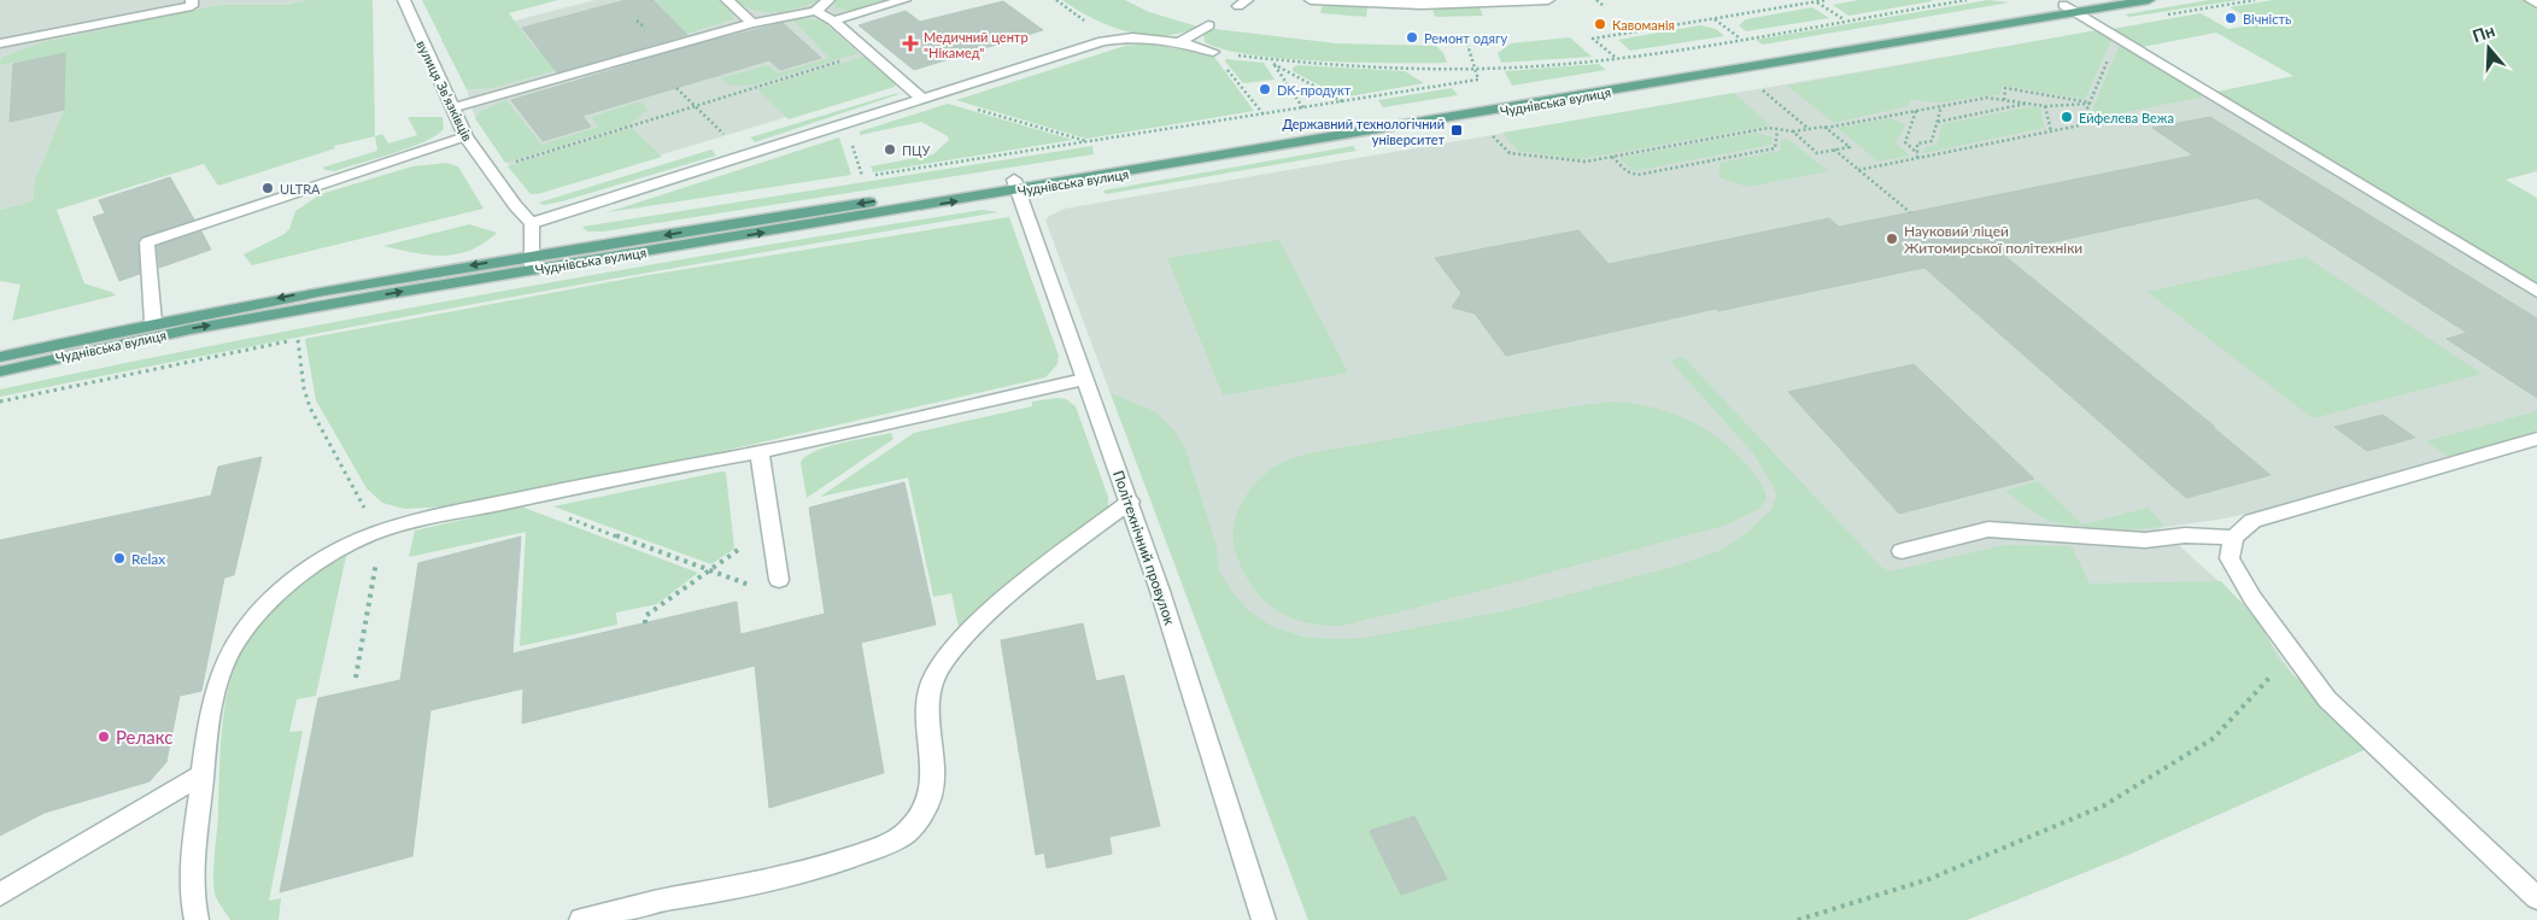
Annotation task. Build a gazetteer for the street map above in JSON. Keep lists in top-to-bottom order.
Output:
{
  "streets": {
    "main road": ["Чуднівська вулиця"],
    "street": ["вулиця Звʼязківців", "Політехнічний провулок"]
  },
  "crossings": [
    ["Чуднівська вулиця", "Політехнічний провулок"]
  ],
  "places": {
    "other": [
      "Вічність",
      "Кавоманія",
      "Ремонт одягу",
      "DK-продукт",
      "Ейфелева Вежа",
      "ПЦУ",
      "ULTRA",
      "Науковий ліцей Житомирської політехніки",
      "Relax",
      "Релакс"
    ],
    "health": ["Медичний центр \"Нікамед\""],
    "transit": ["Державний технологiчний університет"]
  },
  "north": "top"
}
